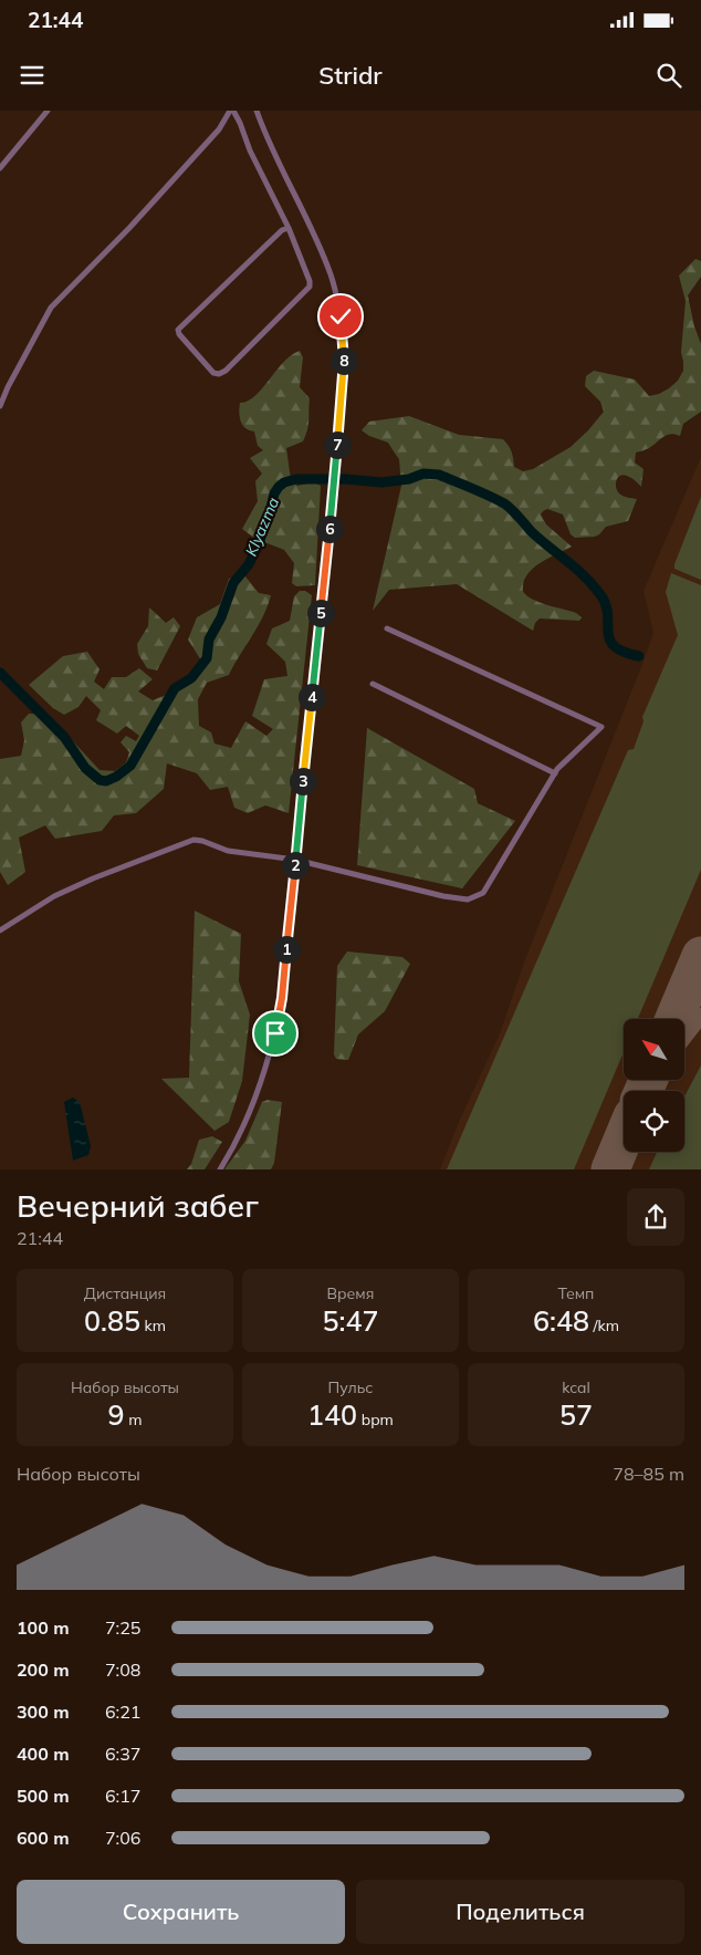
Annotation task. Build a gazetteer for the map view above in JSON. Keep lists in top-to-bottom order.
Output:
{
  "water": ["Klyazma"],
  "north": "top left",
  "page": {
    "status": "21:44",
    "header": "Stridr",
    "pins": [
      "8",
      "7",
      "6",
      "5",
      "4",
      "3",
      "2",
      "1"
    ],
    "heading": ["Вечерний забег", "21:44"],
    "stats": [
      ["Дистанция", "0.85 km"],
      ["Время", "5:47"],
      ["Темп", "6:48 /km"],
      ["Набор высоты", "9 m"],
      ["Пульс", "140 bpm"],
      ["kcal", "57"]
    ],
    "chart": ["Набор высоты", "78–85 m"],
    "list": [
      {
        "name": "100 m",
        "note": "7:25"
      },
      {
        "name": "200 m",
        "note": "7:08"
      },
      {
        "name": "300 m",
        "note": "6:21"
      },
      {
        "name": "400 m",
        "note": "6:37"
      },
      {
        "name": "500 m",
        "note": "6:17"
      },
      {
        "name": "600 m",
        "note": "7:06"
      }
    ],
    "buttons": ["Сохранить", "Поделиться"]
  }
}
